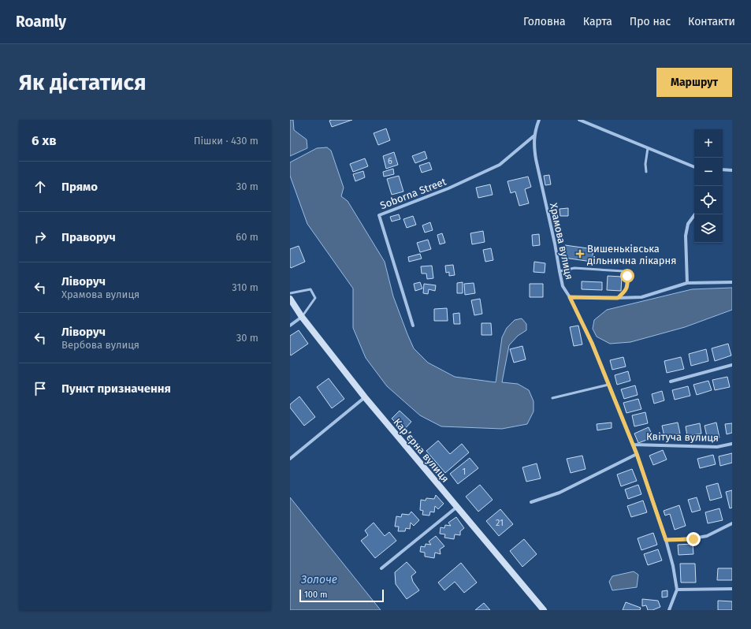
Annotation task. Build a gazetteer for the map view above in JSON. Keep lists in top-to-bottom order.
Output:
{
  "streets": {
    "street": [
      "Soborna Street",
      "Храмова вулиця",
      "Квітуча вулиця",
      "Карʼєрна вулиця"
    ]
  },
  "crossings": [
    ["Soborna Street", "Храмова вулиця"],
    ["Храмова вулиця", "Квітуча вулиця"]
  ],
  "water": ["Золоче"],
  "places": {
    "health": ["Вишеньківська дільнична лікарня"]
  },
  "house_numbers": ["6", "1", "21"],
  "scale_bar": "100 m",
  "page": {
    "header": "Roamly",
    "nav": [
      "Головна",
      "Карта",
      "Про нас",
      "Контакти"
    ],
    "buttons": "Маршрут",
    "title": "Як дістатися",
    "heading": ["6 хв", "Пішки · 430 m"],
    "map_buttons": ["+", "−"],
    "list": [
      ["Прямо", "30 m"],
      ["Праворуч", "60 m"],
      ["Ліворуч", "Храмова вулиця", "310 m"],
      ["Ліворуч", "Вербова вулиця", "30 m"],
      "Пункт призначення"
    ],
    "scale": "100 m"
  }
}
